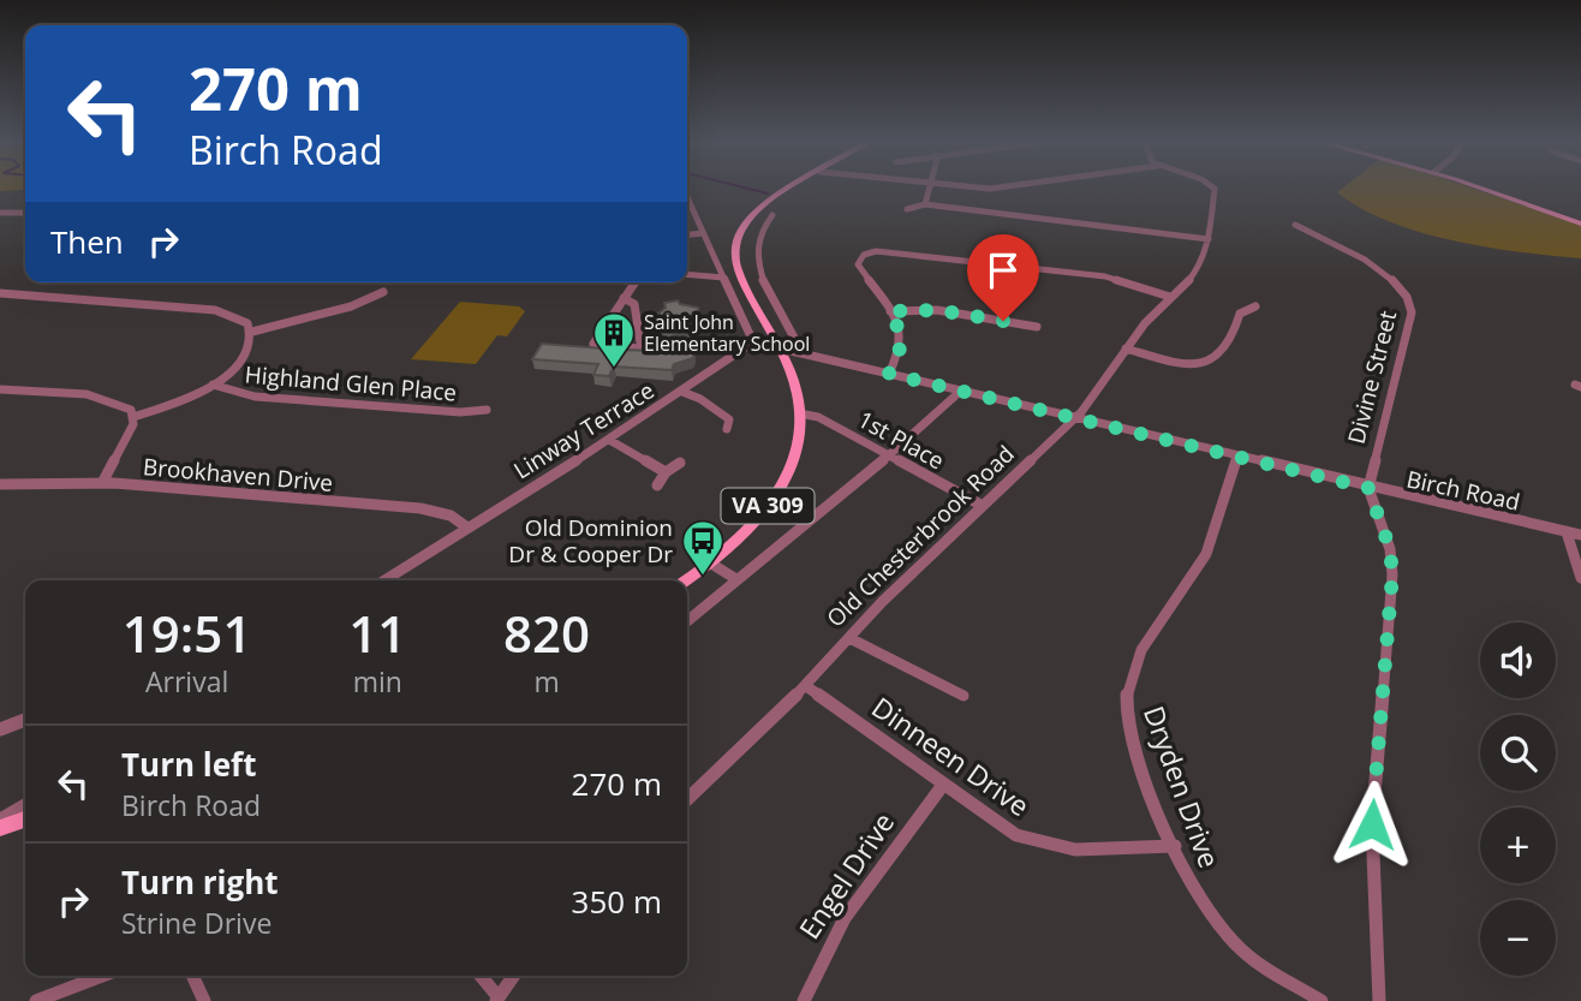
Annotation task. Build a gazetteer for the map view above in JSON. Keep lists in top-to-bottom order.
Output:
{
  "streets": {
    "main road": ["VA 309"],
    "street": [
      "Divine Street",
      "Highland Glen Place",
      "Linway Terrace",
      "1st Place",
      "Brookhaven Drive",
      "Birch Road",
      "Old Chesterbrook Road",
      "Dinneen Drive",
      "Dryden Drive",
      "Engel Drive"
    ]
  },
  "crossings": [
    ["Divine Street", "Birch Road"],
    ["Linway Terrace", "Brookhaven Drive"],
    ["Linway Terrace", "Birch Road"],
    ["1st Place", "VA 309"],
    ["1st Place", "Old Chesterbrook Road"],
    ["Birch Road", "VA 309"],
    ["Birch Road", "Old Chesterbrook Road"],
    ["Birch Road", "Dryden Drive"],
    ["Old Chesterbrook Road", "Dinneen Drive"],
    ["Dinneen Drive", "Dryden Drive"],
    ["Dinneen Drive", "Engel Drive"]
  ],
  "places": {
    "building": ["Saint John Elementary School"],
    "bus stop": ["Old Dominion Dr & Cooper Dr"]
  },
  "page": {
    "turn": ["270 m", "Birch Road"],
    "then": "Then",
    "eta": [
      "19:51",
      "Arrival",
      "11",
      "min",
      "820",
      "m"
    ],
    "map_buttons": ["+", "−"],
    "list": [
      {
        "name": "Turn left",
        "note": "Birch Road",
        "value": "270 m"
      },
      {
        "name": "Turn right",
        "note": "Strine Drive",
        "value": "350 m"
      }
    ]
  }
}
